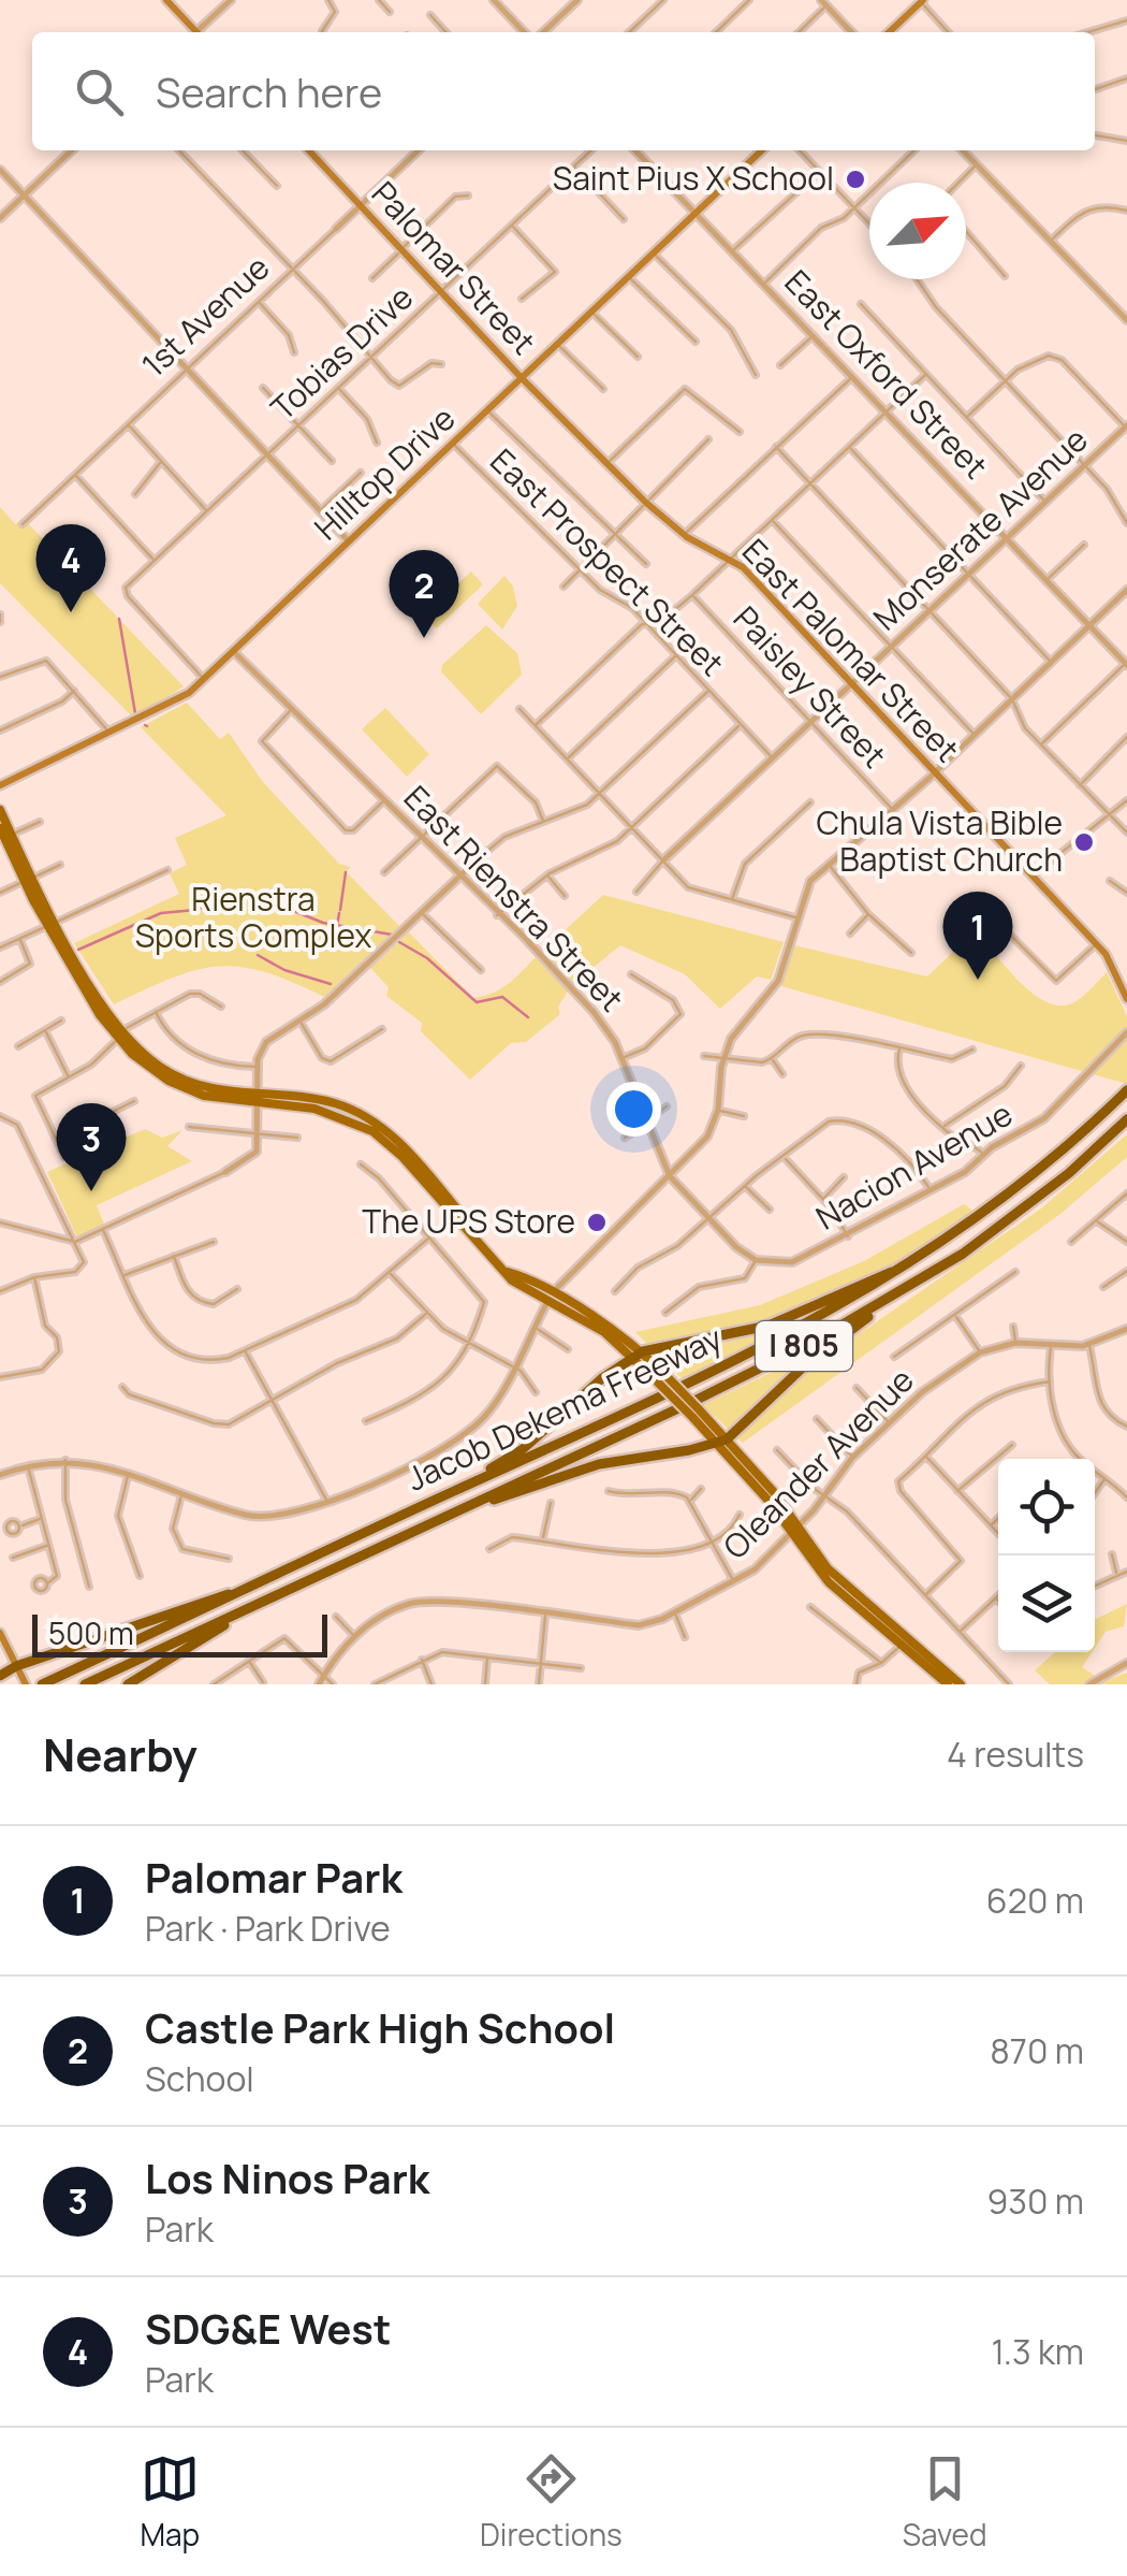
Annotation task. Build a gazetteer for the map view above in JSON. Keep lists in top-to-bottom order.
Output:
{
  "streets": {
    "highway": ["I 805", "Jacob Dekema Freeway"],
    "main road": ["Palomar Street", "Hilltop Drive", "East Palomar Street"],
    "street": [
      "1st Avenue",
      "Tobias Drive",
      "East Oxford Street",
      "Monserate Avenue",
      "East Prospect Street",
      "Paisley Street",
      "East Rienstra Street",
      "Nacion Avenue",
      "Oleander Avenue"
    ]
  },
  "crossings": [
    ["Palomar Street", "1st Avenue"],
    ["Palomar Street", "Tobias Drive"],
    ["Palomar Street", "Hilltop Drive"],
    ["Palomar Street", "East Palomar Street"],
    ["Tobias Drive", "Hilltop Drive"],
    ["East Oxford Street", "Hilltop Drive"],
    ["East Oxford Street", "Monserate Avenue"],
    ["Hilltop Drive", "East Prospect Street"],
    ["Hilltop Drive", "East Palomar Street"],
    ["Hilltop Drive", "East Rienstra Street"],
    ["Monserate Avenue", "East Prospect Street"],
    ["Monserate Avenue", "East Palomar Street"],
    ["Monserate Avenue", "Paisley Street"],
    ["East Rienstra Street", "Nacion Avenue"]
  ],
  "parks": ["Rienstra Sports Complex"],
  "places": ["Saint Pius X School", "Chula Vista Bible Baptist Church", "The UPS Store"],
  "scale_bar": "500 m",
  "north": "top right",
  "page": {
    "search": "Search here",
    "pins": [
      "4",
      "2",
      "1",
      "3"
    ],
    "scale": "500 m",
    "heading": ["Nearby", "4 results"],
    "list": [
      {
        "mark": "1",
        "name": "Palomar Park",
        "note": "Park · Park Drive",
        "value": "620 m"
      },
      {
        "mark": "2",
        "name": "Castle Park High School",
        "note": "School",
        "value": "870 m"
      },
      {
        "mark": "3",
        "name": "Los Ninos Park",
        "note": "Park",
        "value": "930 m"
      },
      {
        "mark": "4",
        "name": "SDG&E West",
        "note": "Park",
        "value": "1.3 km"
      }
    ],
    "nav": ["Map", "Directions", "Saved"]
  }
}
